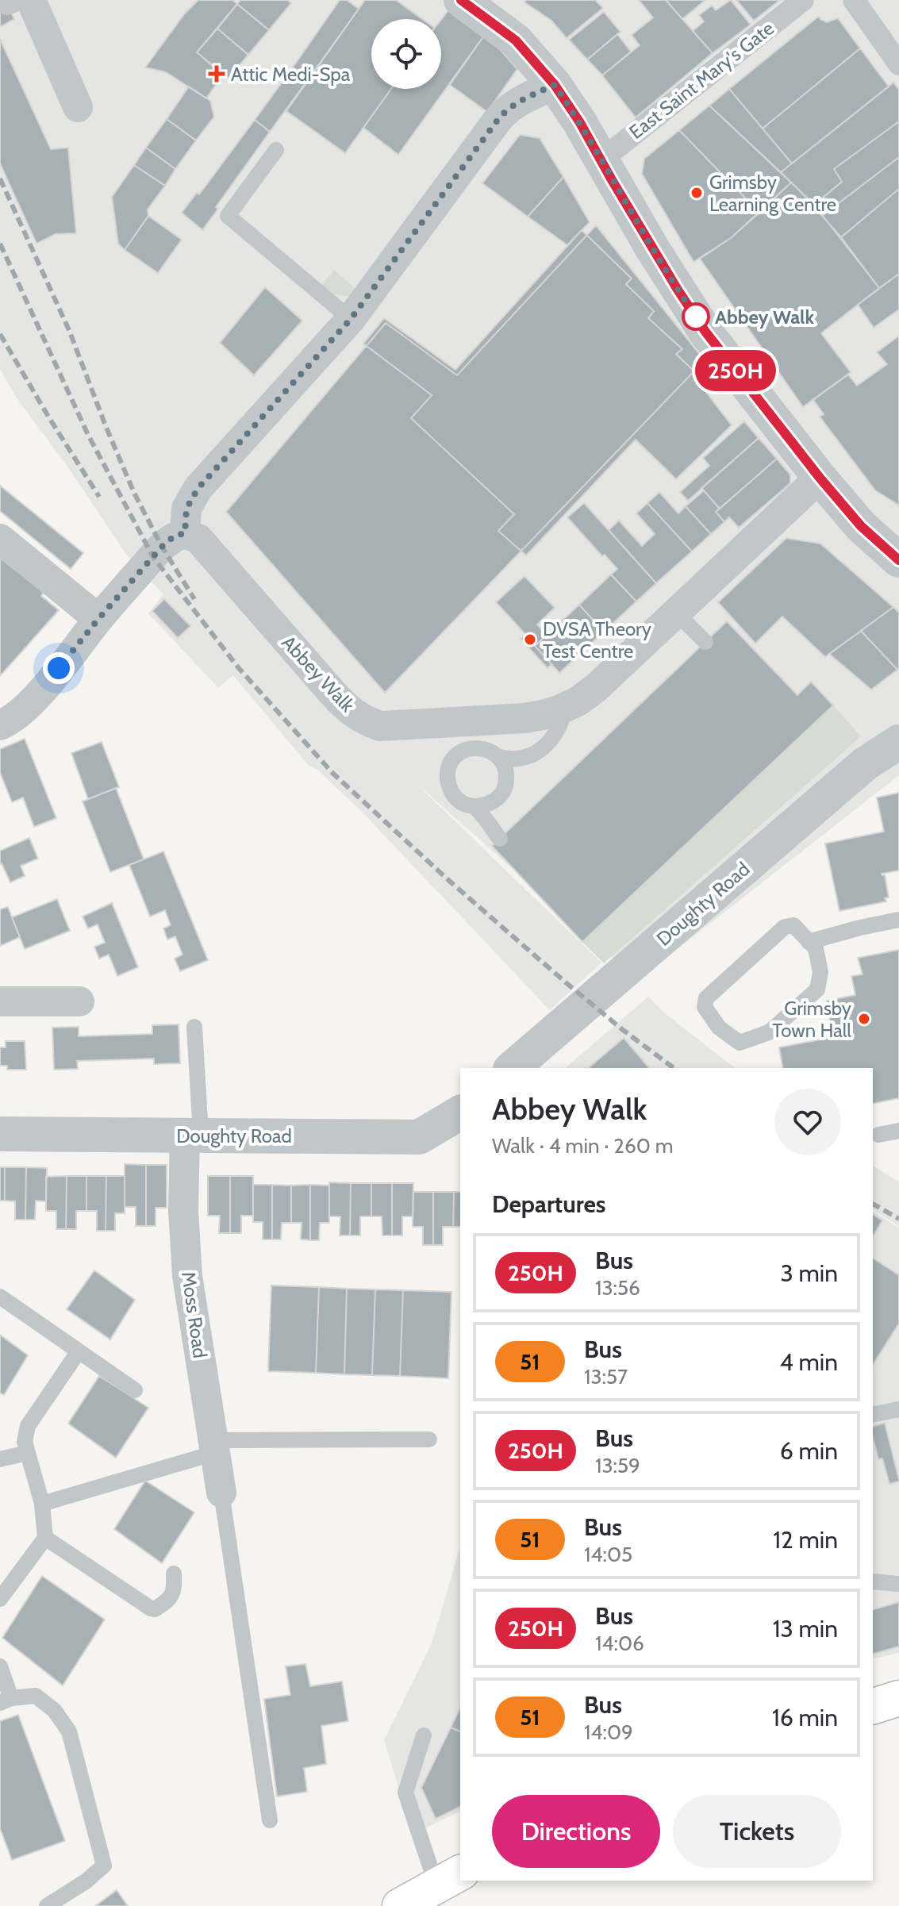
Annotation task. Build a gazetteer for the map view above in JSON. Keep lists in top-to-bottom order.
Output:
{
  "streets": {
    "street": [
      "East Saint Mary's Gate",
      "Abbey Walk",
      "Doughty Road",
      "Moss Road"
    ]
  },
  "crossings": [
    ["Doughty Road", "Moss Road"]
  ],
  "places": {
    "health": ["Attic Medi-Spa"],
    "other": [
      "Grimsby Learning Centre",
      "Abbey Walk",
      "DVSA Theory Test Centre",
      "Grimsby Town Hall"
    ]
  },
  "lines": ["bus line 250H"],
  "page": {
    "on_map": "250H",
    "heading": [
      ["Abbey Walk", "Walk · 4 min · 260 m"],
      "Departures"
    ],
    "list": [
      {
        "mark": "250H",
        "name": "Bus",
        "note": "13:56",
        "value": "3 min"
      },
      {
        "mark": "51",
        "name": "Bus",
        "note": "13:57",
        "value": "4 min"
      },
      {
        "mark": "250H",
        "name": "Bus",
        "note": "13:59",
        "value": "6 min"
      },
      {
        "mark": "51",
        "name": "Bus",
        "note": "14:05",
        "value": "12 min"
      },
      {
        "mark": "250H",
        "name": "Bus",
        "note": "14:06",
        "value": "13 min"
      },
      {
        "mark": "51",
        "name": "Bus",
        "note": "14:09",
        "value": "16 min"
      }
    ],
    "buttons": ["Directions", "Tickets"]
  }
}
